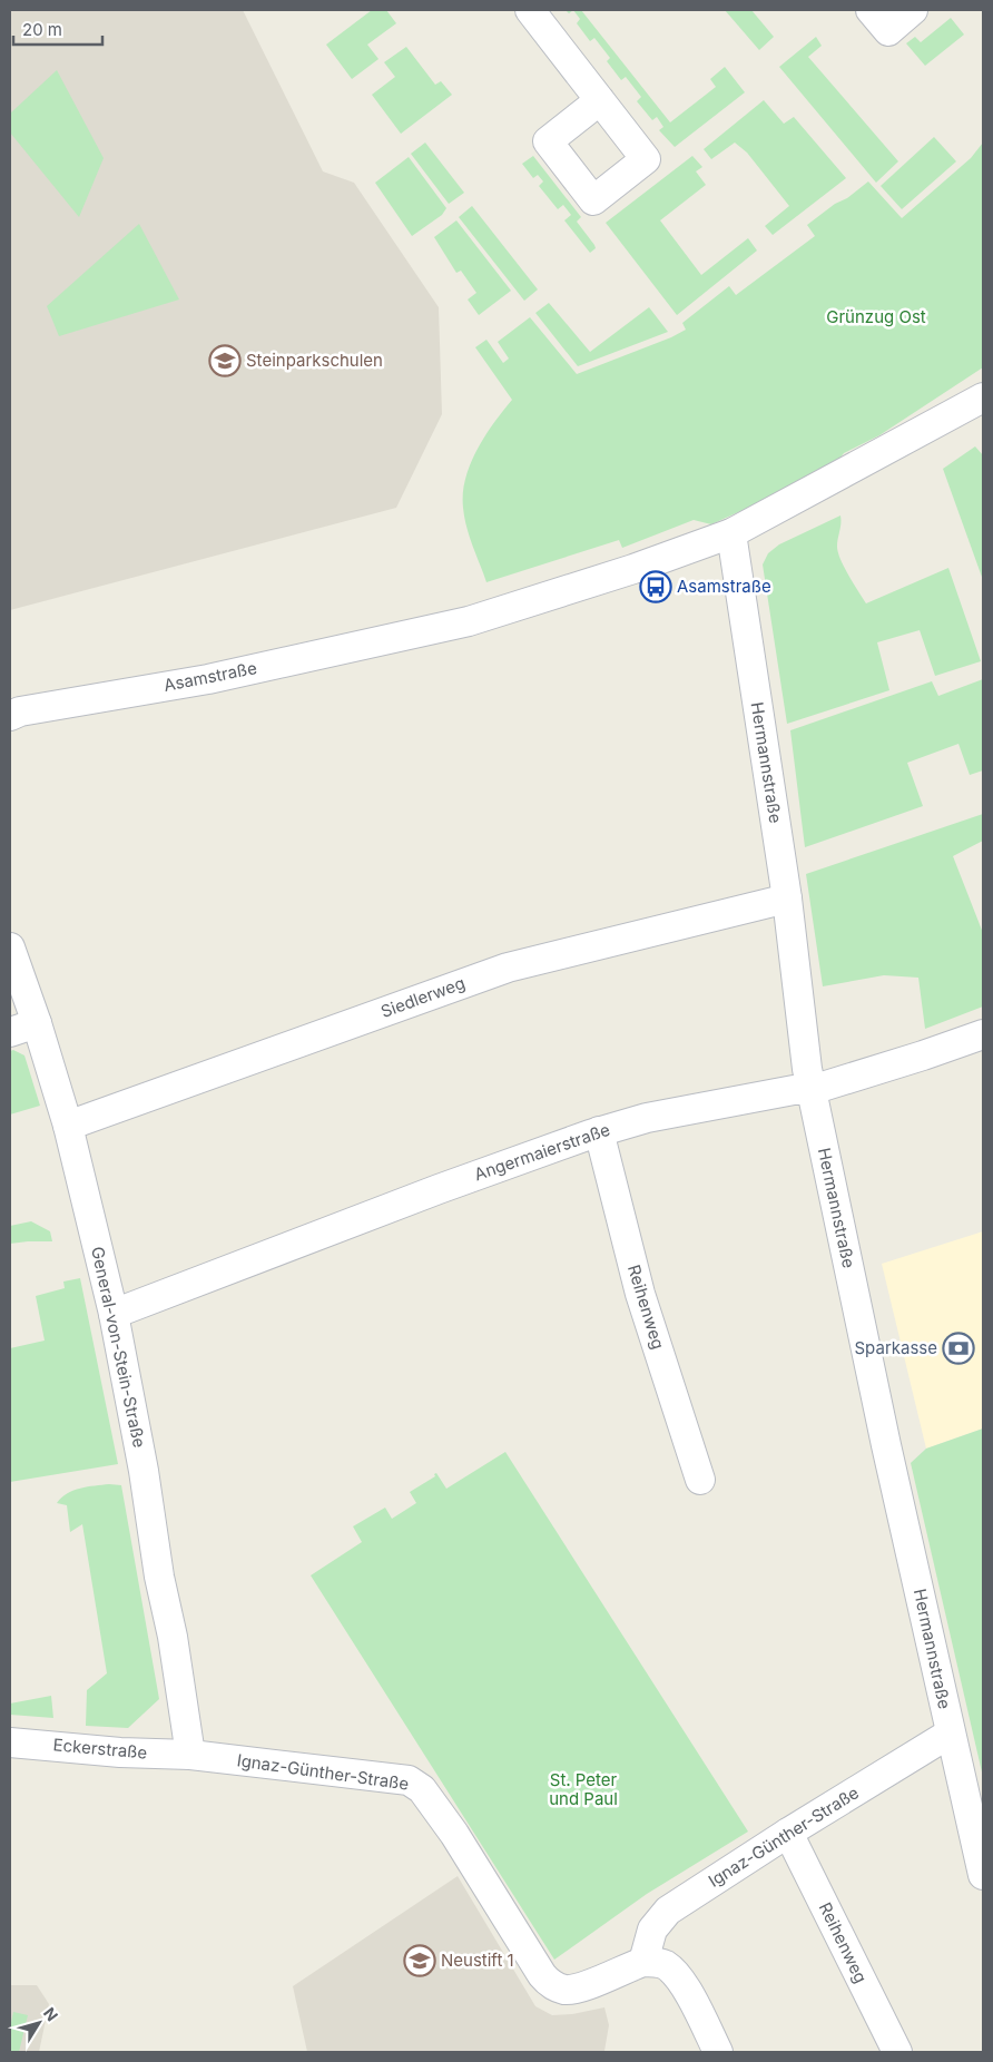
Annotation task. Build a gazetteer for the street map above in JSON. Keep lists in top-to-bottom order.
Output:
{
  "streets": {
    "street": [
      "Asamstraße",
      "Hermannstraße",
      "Siedlerweg",
      "Angermaierstraße",
      "Reihenweg",
      "General-von-Stein-Straße",
      "Eckerstraße",
      "Ignaz-Günther-Straße"
    ]
  },
  "crossings": [
    ["Asamstraße", "Hermannstraße"],
    ["Hermannstraße", "Siedlerweg"],
    ["Hermannstraße", "Angermaierstraße"],
    ["Hermannstraße", "Ignaz-Günther-Straße"],
    ["Siedlerweg", "General-von-Stein-Straße"],
    ["Angermaierstraße", "Reihenweg"],
    ["Angermaierstraße", "General-von-Stein-Straße"],
    ["Reihenweg", "Ignaz-Günther-Straße"],
    ["General-von-Stein-Straße", "Eckerstraße"],
    ["General-von-Stein-Straße", "Ignaz-Günther-Straße"],
    ["Eckerstraße", "Ignaz-Günther-Straße"]
  ],
  "parks": ["Grünzug Ost", "St. Peter und Paul"],
  "places": {
    "school or university": ["Steinparkschulen", "Neustift 1"],
    "bus stop": ["Asamstraße"],
    "bank": ["Sparkasse"]
  },
  "scale_bar": "20 m",
  "north": "top right"
}
